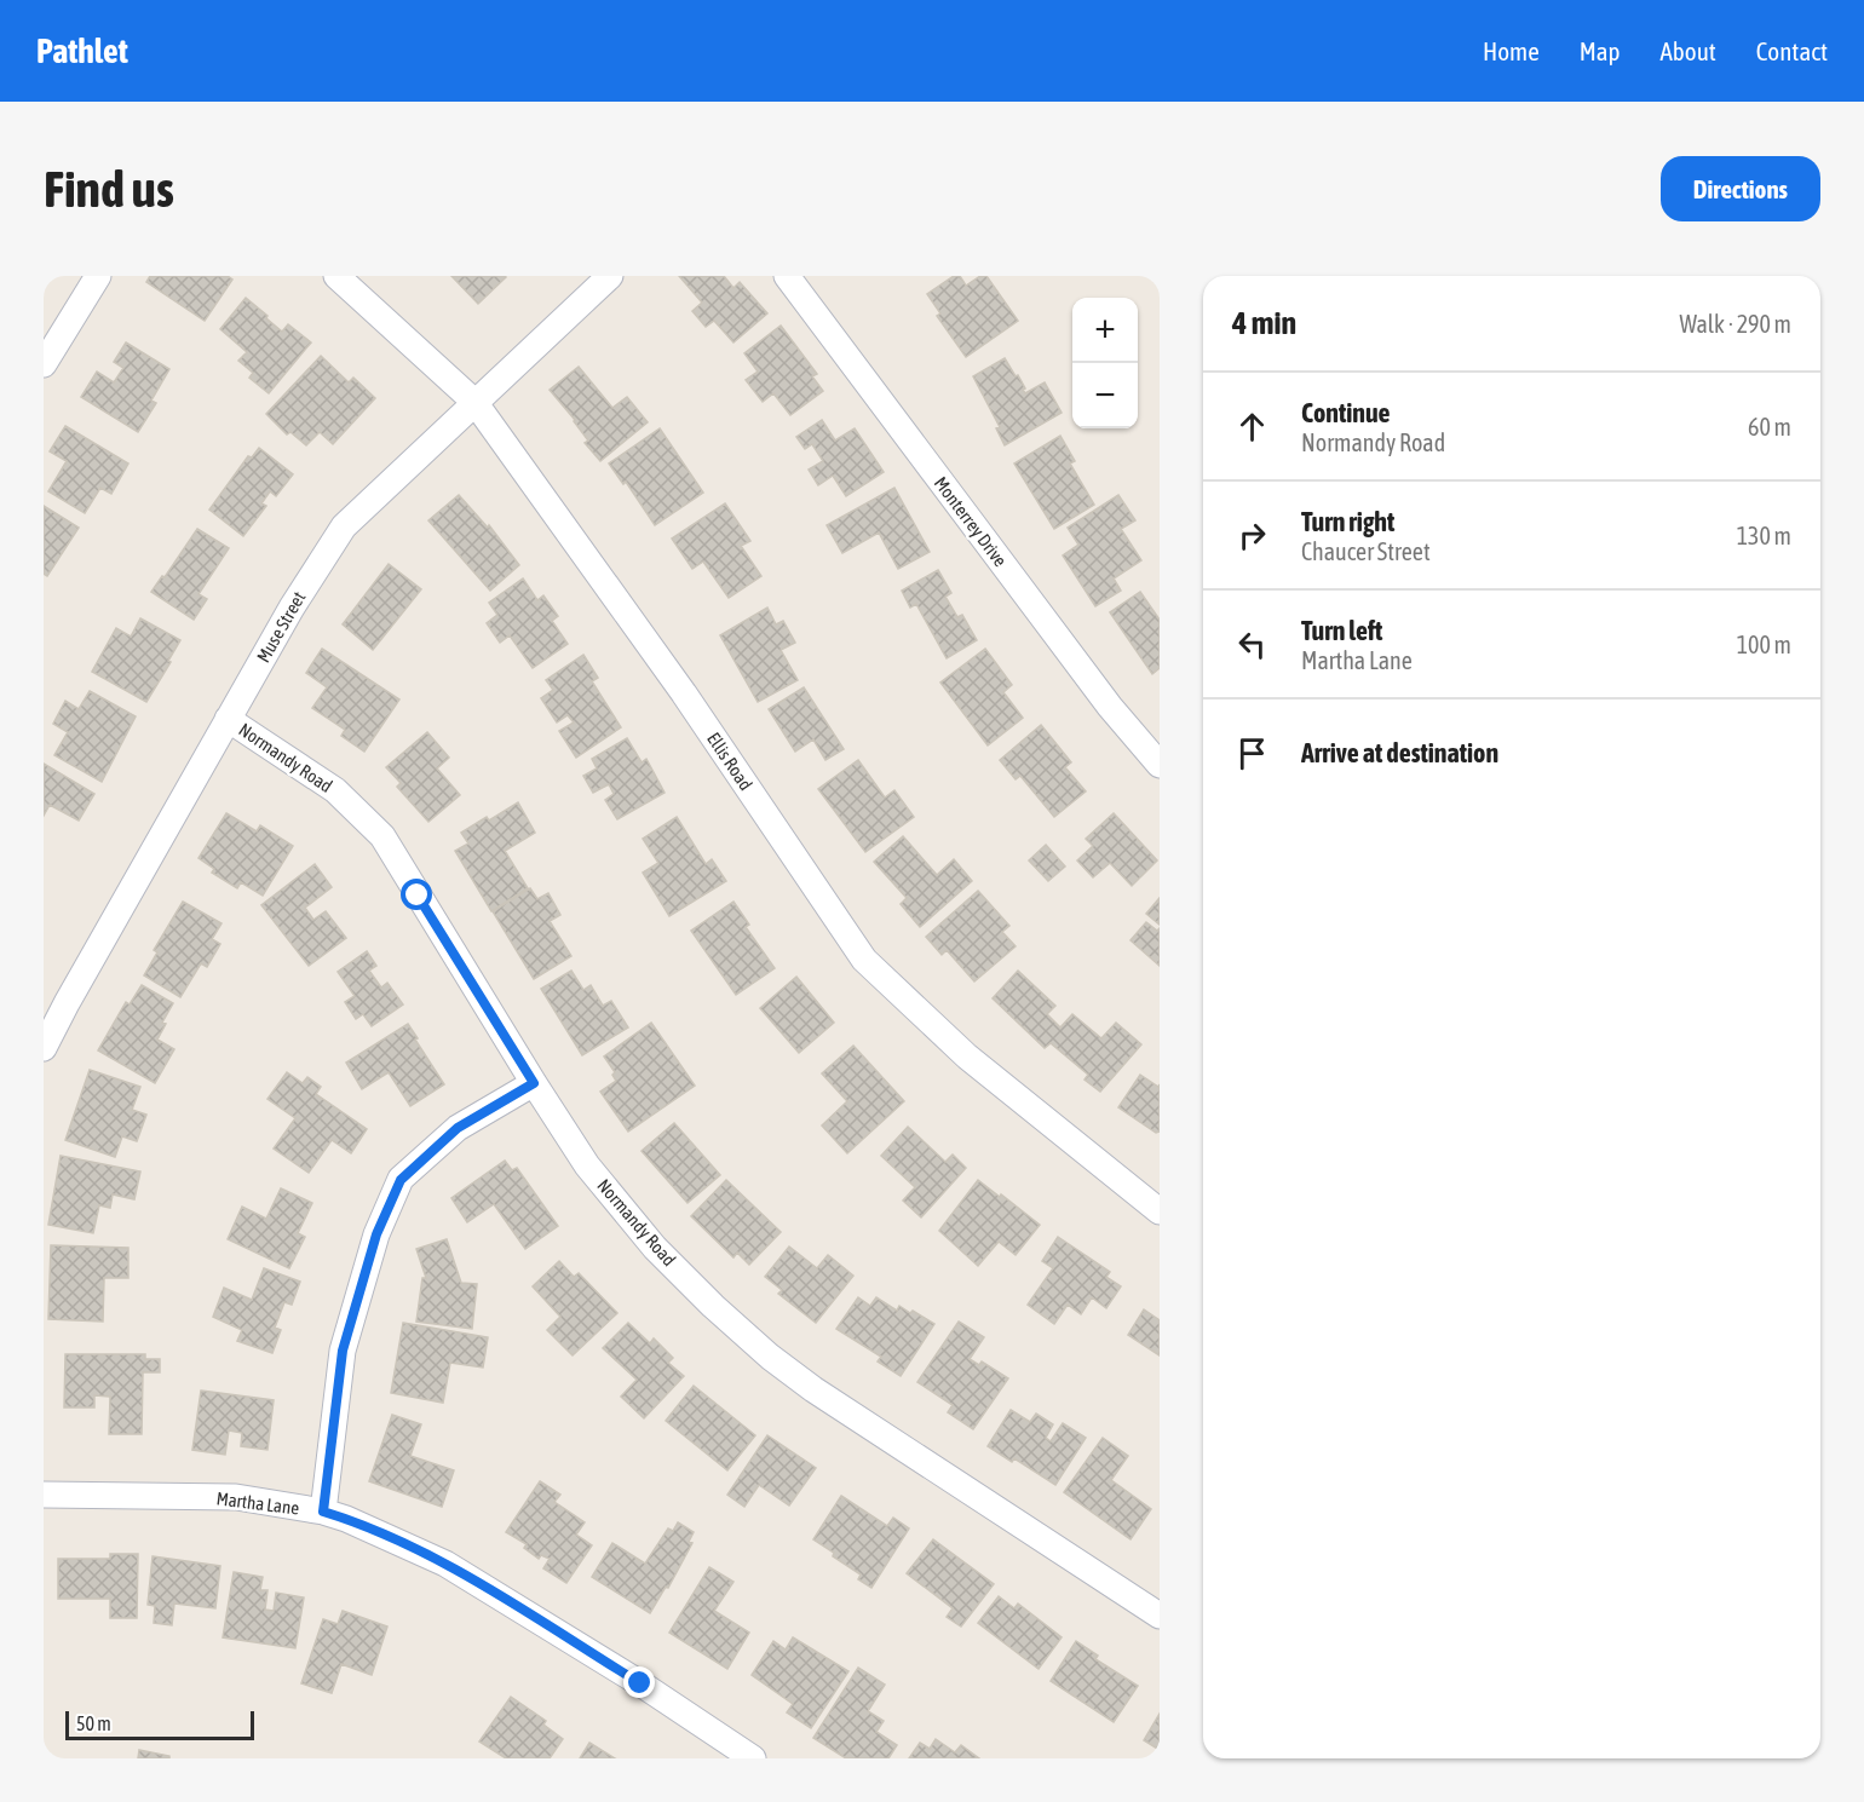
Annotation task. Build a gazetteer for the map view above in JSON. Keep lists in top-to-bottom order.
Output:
{
  "streets": {
    "street": [
      "Monterrey Drive",
      "Muse Street",
      "Normandy Road",
      "Ellis Road",
      "Martha Lane"
    ]
  },
  "crossings": [
    ["Muse Street", "Normandy Road"],
    ["Muse Street", "Ellis Road"]
  ],
  "scale_bar": "50 m",
  "page": {
    "header": "Pathlet",
    "nav": [
      "Home",
      "Map",
      "About",
      "Contact"
    ],
    "buttons": "Directions",
    "title": "Find us",
    "heading": ["4 min", "Walk · 290 m"],
    "map_buttons": ["+", "−"],
    "list": [
      ["Continue", "Normandy Road", "60 m"],
      ["Turn right", "Chaucer Street", "130 m"],
      ["Turn left", "Martha Lane", "100 m"],
      "Arrive at destination"
    ],
    "scale": "50 m"
  }
}
